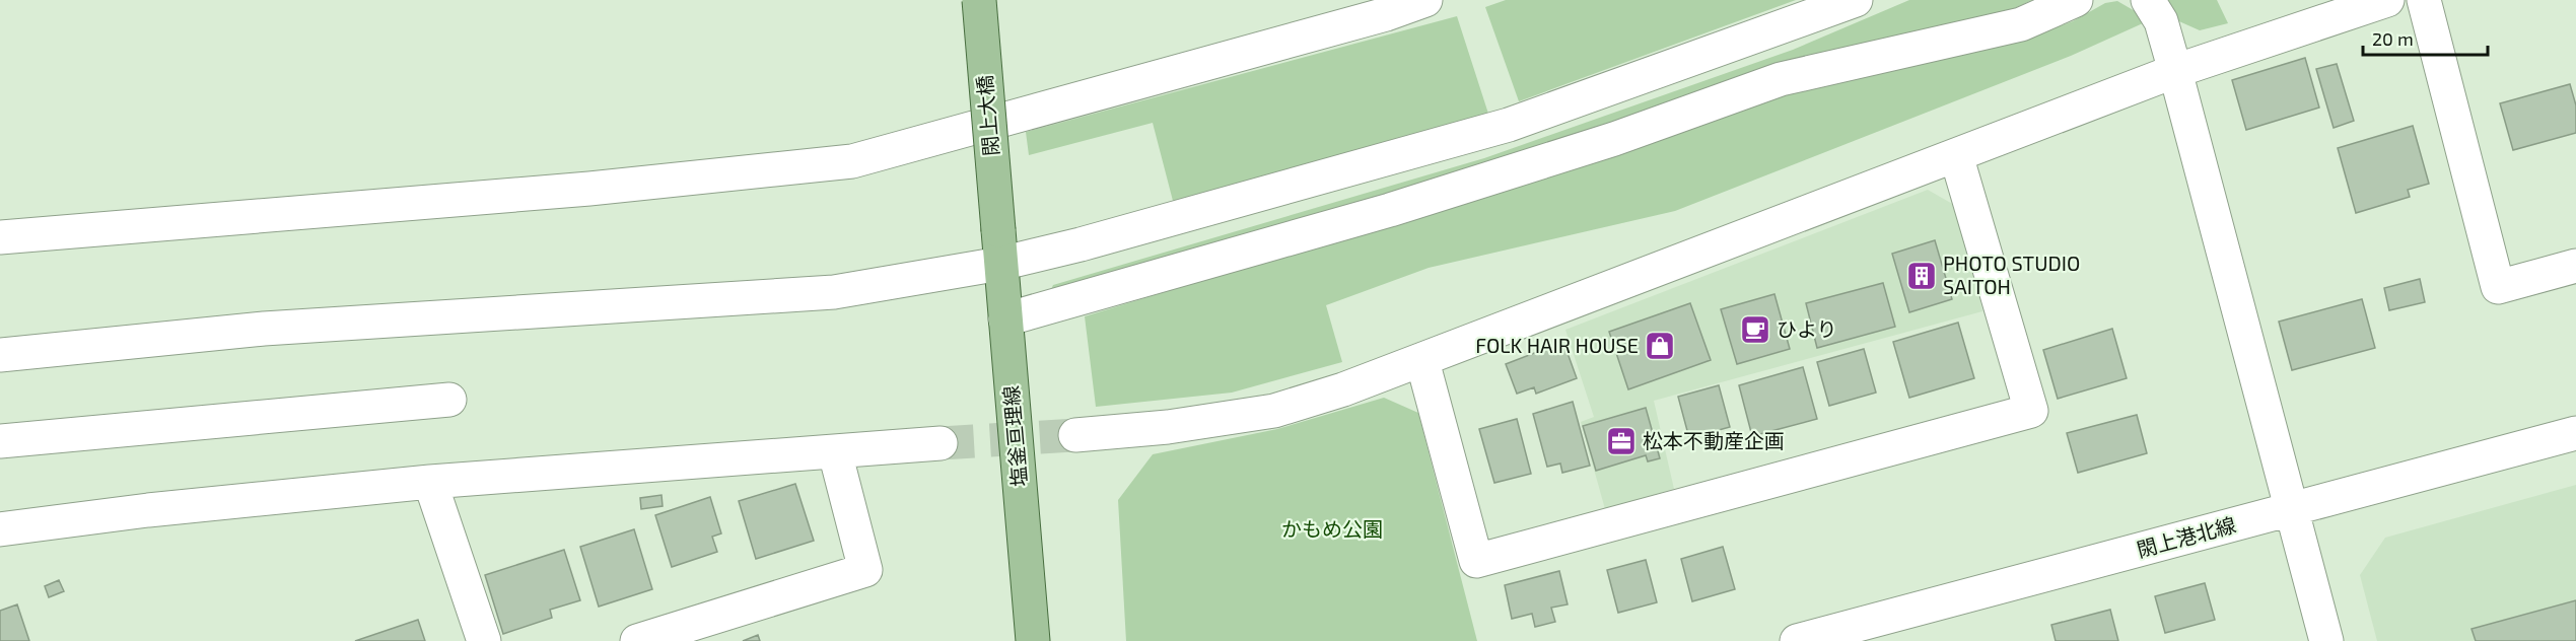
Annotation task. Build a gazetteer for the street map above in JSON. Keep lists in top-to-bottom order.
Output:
{
  "streets": {
    "main road": ["閖上大橋", "塩釜亘理線"],
    "street": ["閖上港北線"]
  },
  "crossings": [
    ["閖上大橋", "塩釜亘理線"]
  ],
  "parks": ["かもめ公園"],
  "places": {
    "building": ["PHOTO STUDIO SAITOH"],
    "cafe": ["ひより"],
    "shop": ["FOLK HAIR HOUSE"],
    "office": ["松本不動産企画"]
  },
  "scale_bar": "20 m"
}
